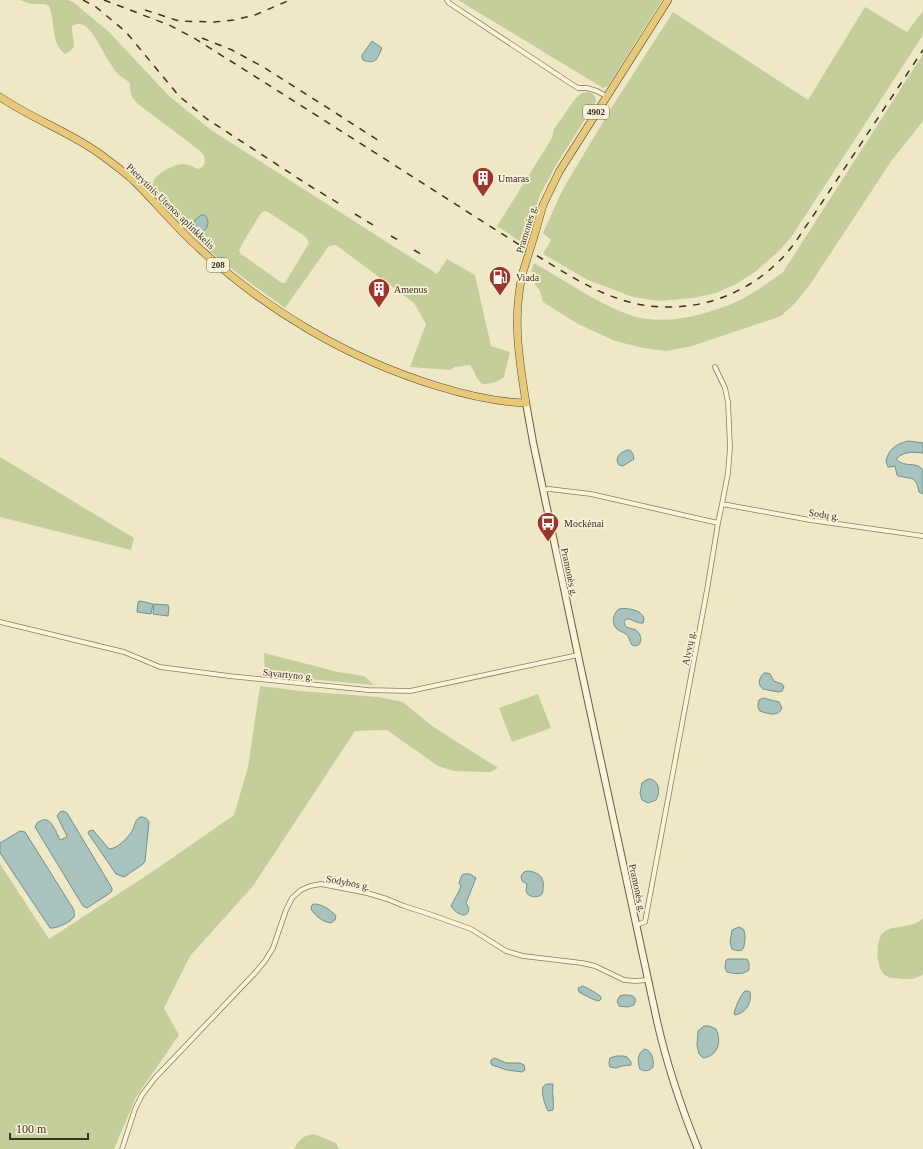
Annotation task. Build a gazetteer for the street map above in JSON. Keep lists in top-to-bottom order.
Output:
{
  "streets": {
    "highway": [
      "4902",
      "Pietrytinis Utenos aplinkkelis",
      "Pramonės g.",
      "208"
    ],
    "street": [
      "Sodų g.",
      "Alyvų g.",
      "Sąvartyno g.",
      "Sodybos g."
    ]
  },
  "crossings": [
    ["Pietrytinis Utenos aplinkkelis", "Pramonės g."],
    ["Pramonės g.", "Alyvų g."],
    ["Pramonės g.", "Sąvartyno g."],
    ["Pramonės g.", "Sodybos g."],
    ["Sodų g.", "Alyvų g."]
  ],
  "places": {
    "building": ["Umaras", "Amenus"],
    "fuel station": ["Viada"],
    "bus stop": ["Mockėnai"]
  },
  "scale_bar": "100 m"
}
